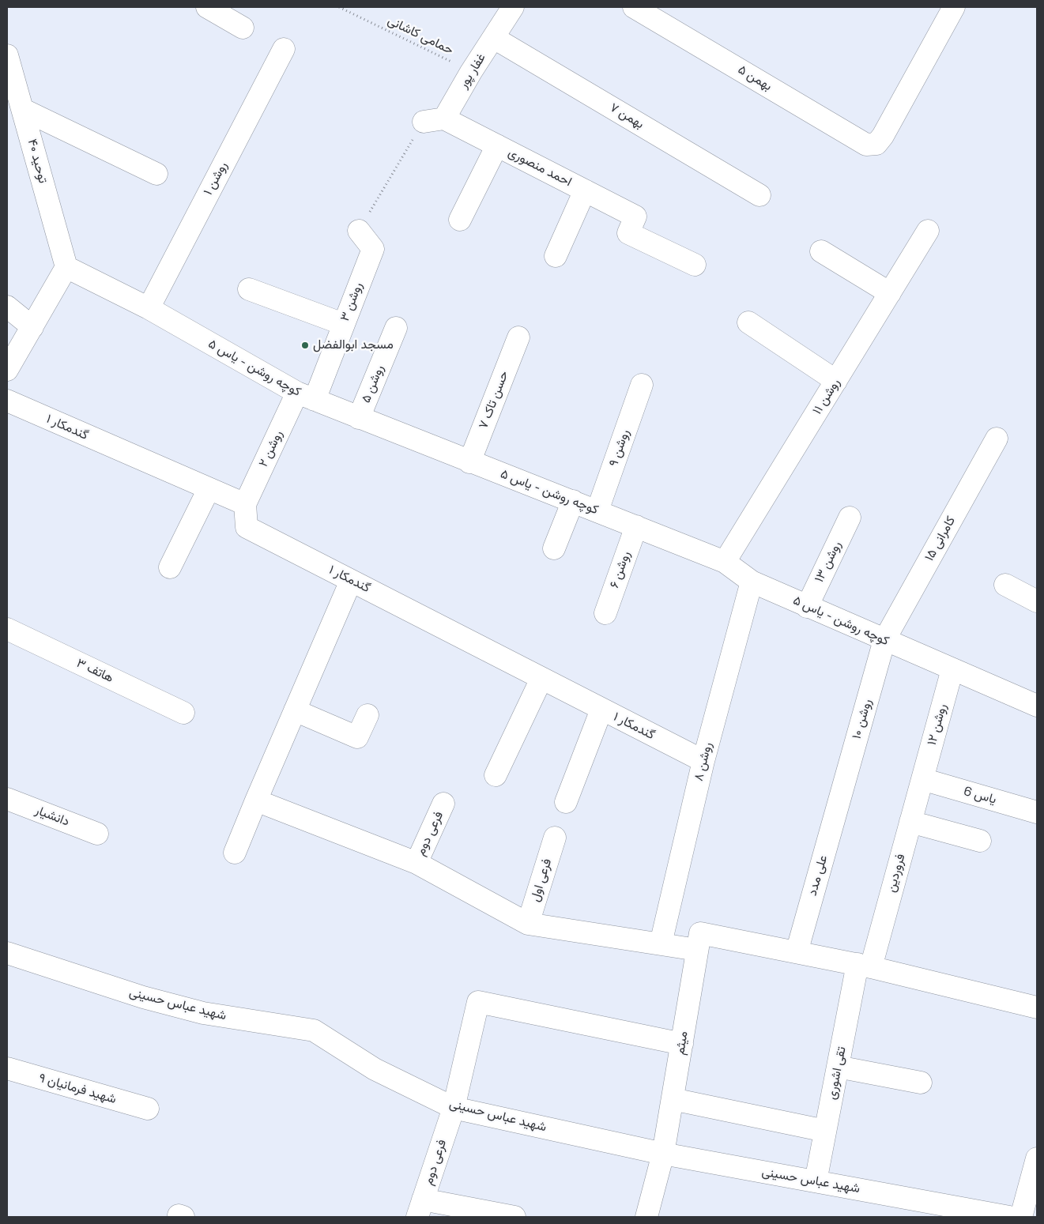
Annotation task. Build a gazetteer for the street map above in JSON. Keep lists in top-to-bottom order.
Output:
{
  "streets": {
    "street": [
      "غفار پور",
      "بهمن ۵",
      "بهمن ۷",
      "توحید ۴۰",
      "احمد منصوری",
      "روشن ۱",
      "روشن ۳",
      "کوچه روشن - یاس ۵",
      "روشن ۵",
      "روشن ۱۱",
      "حسن تاک ۷",
      "گندمکار ۱",
      "روشن ۹",
      "روشن ۲",
      "کامرانی ۱۵",
      "روشن ۱۳",
      "روشن ۶",
      "هاتف ۳",
      "روشن ۱۰",
      "روشن ۱۲",
      "روشن ۸",
      "یاس 6",
      "دانشیار",
      "فرعی دوم",
      "فروردین",
      "علی مدد",
      "فرعی اول",
      "شهید عباس حسینی",
      "میثم",
      "تقی اشوری",
      "شهید فرمانیان ۹"
    ],
    "path": ["حمامی کاشانی"]
  },
  "crossings": [
    ["حمامی کاشانی", "غفار پور"],
    ["غفار پور", "بهمن ۷"],
    ["غفار پور", "احمد منصوری"],
    ["توحید ۴۰", "کوچه روشن - یاس ۵"],
    ["روشن ۱", "کوچه روشن - یاس ۵"],
    ["روشن ۳", "کوچه روشن - یاس ۵"],
    ["روشن ۳", "روشن ۲"],
    ["کوچه روشن - یاس ۵", "روشن ۵"],
    ["کوچه روشن - یاس ۵", "روشن ۱۱"],
    ["کوچه روشن - یاس ۵", "حسن تاک ۷"],
    ["کوچه روشن - یاس ۵", "روشن ۹"],
    ["کوچه روشن - یاس ۵", "روشن ۲"],
    ["کوچه روشن - یاس ۵", "کامرانی ۱۵"],
    ["کوچه روشن - یاس ۵", "روشن ۱۳"],
    ["کوچه روشن - یاس ۵", "روشن ۶"],
    ["کوچه روشن - یاس ۵", "روشن ۱۰"],
    ["کوچه روشن - یاس ۵", "روشن ۱۲"],
    ["کوچه روشن - یاس ۵", "روشن ۸"],
    ["گندمکار ۱", "روشن ۲"],
    ["گندمکار ۱", "روشن ۸"],
    ["کامرانی ۱۵", "روشن ۱۰"],
    ["روشن ۱۰", "علی مدد"],
    ["روشن ۱۲", "یاس 6"],
    ["روشن ۱۲", "فروردین"],
    ["یاس 6", "فروردین"],
    ["فرعی دوم", "شهید عباس حسینی"],
    ["فرعی دوم", "میثم"],
    ["فروردین", "تقی اشوری"],
    ["شهید عباس حسینی", "میثم"],
    ["شهید عباس حسینی", "تقی اشوری"]
  ],
  "places": ["مسجد ابوالفضل"]
}
